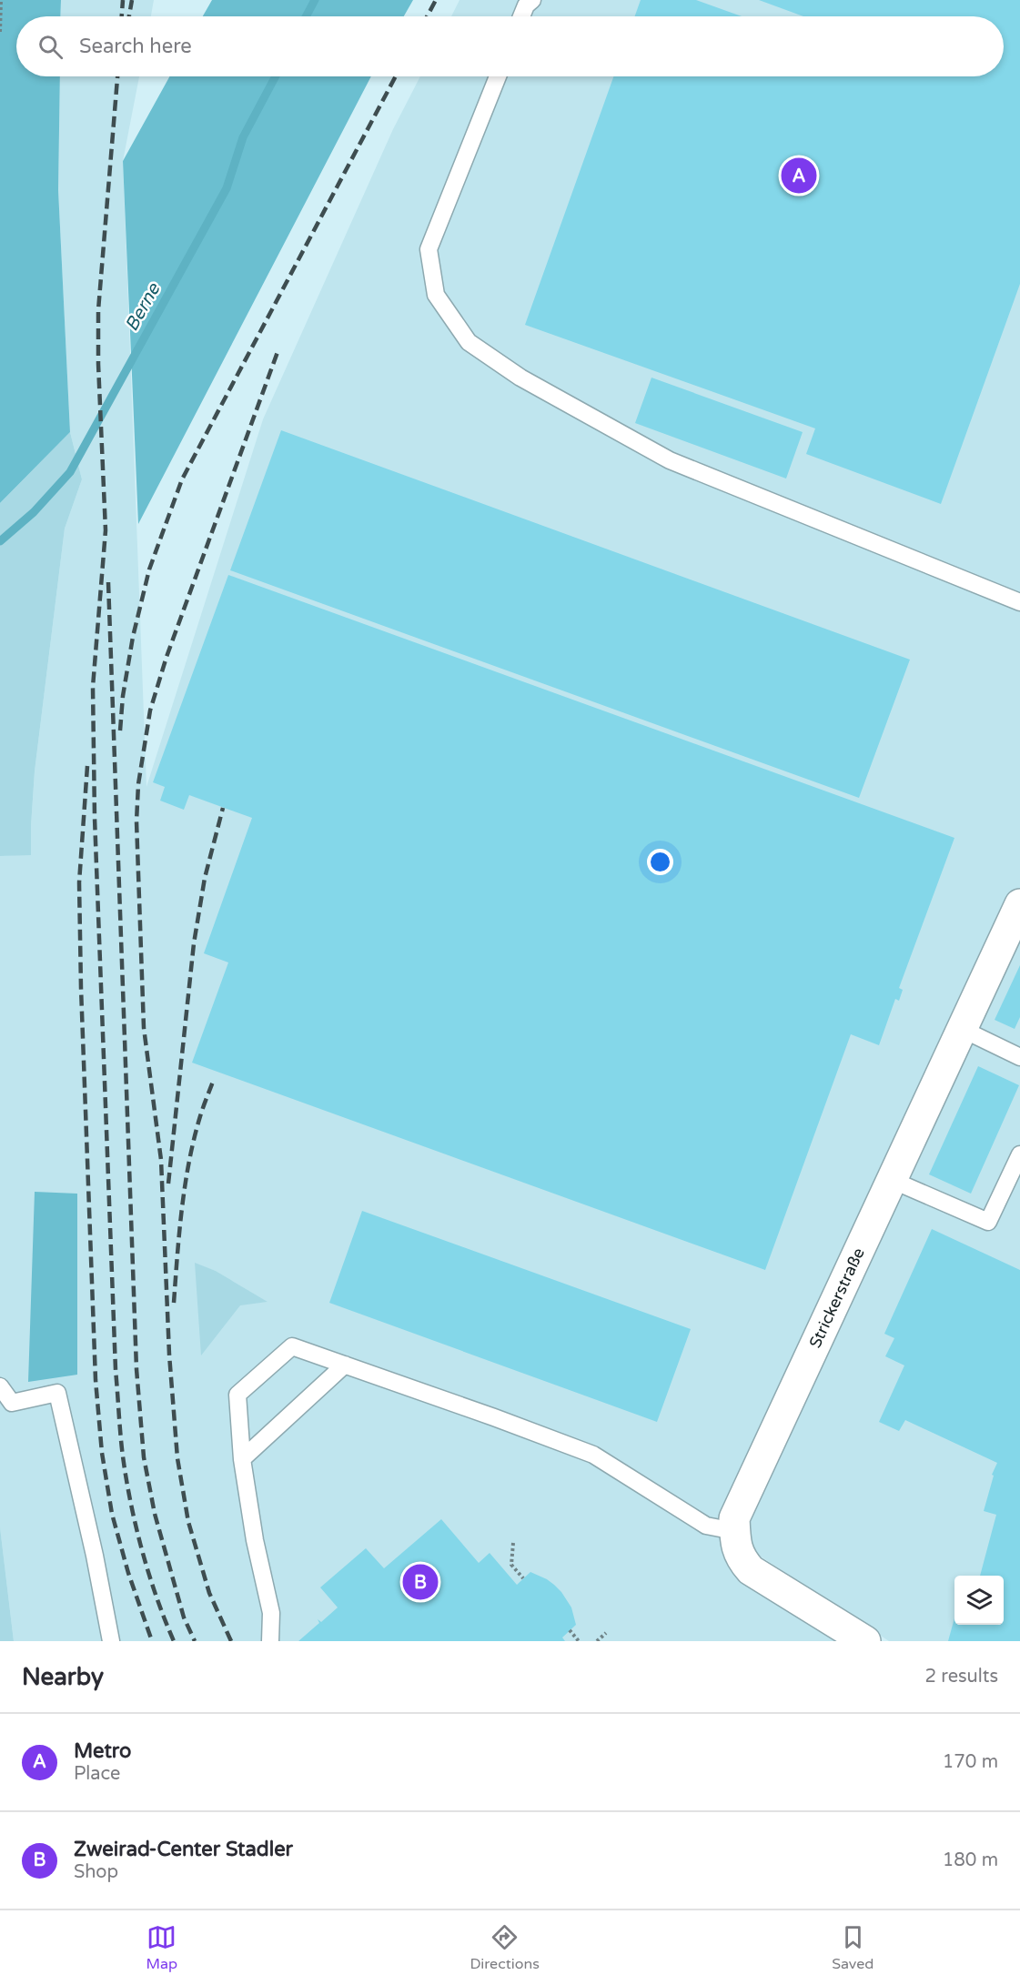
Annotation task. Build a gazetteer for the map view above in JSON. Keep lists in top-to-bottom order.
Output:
{
  "streets": {
    "street": ["Strickerstraße"]
  },
  "water": ["Berne"],
  "page": {
    "search": "Search here",
    "pins": ["A", "B"],
    "heading": ["Nearby", "2 results"],
    "list": [
      {
        "mark": "A",
        "name": "Metro",
        "note": "Place",
        "value": "170 m"
      },
      {
        "mark": "B",
        "name": "Zweirad-Center Stadler",
        "note": "Shop",
        "value": "180 m"
      }
    ],
    "nav": ["Map", "Directions", "Saved"]
  }
}
